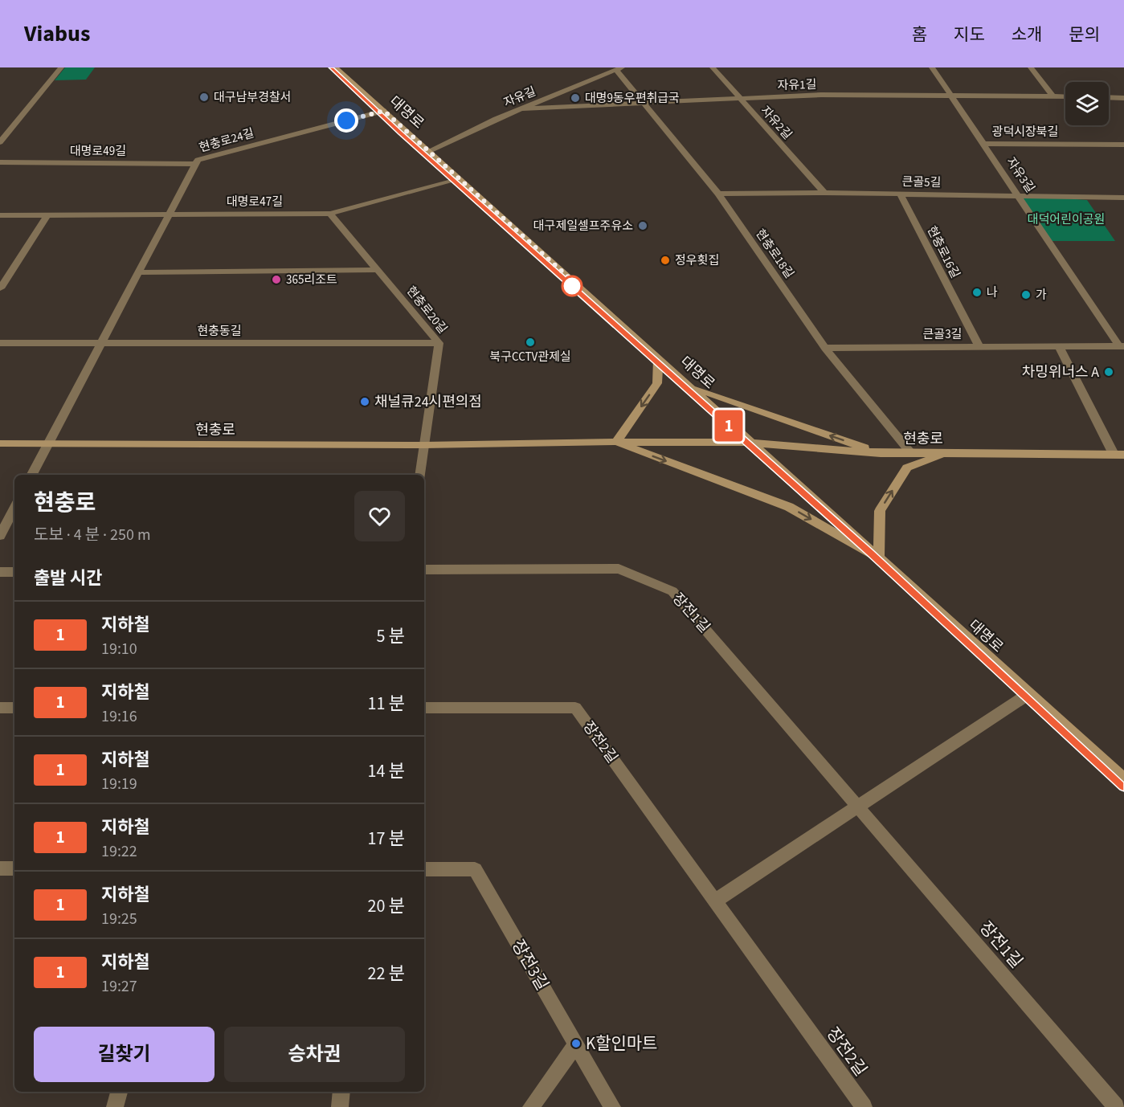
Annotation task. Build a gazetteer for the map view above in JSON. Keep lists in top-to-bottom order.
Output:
{
  "streets": {
    "main road": ["대명로", "현충로"],
    "street": [
      "자유1길",
      "자유길",
      "자유2길",
      "광덕시장북길",
      "현충로24길",
      "대명로49길",
      "자유3길",
      "큰골5길",
      "대명로47길",
      "현충로16길",
      "현충로18길",
      "현충로20길",
      "현충동길",
      "큰골3길",
      "장전1길",
      "장전2길",
      "장전3길"
    ]
  },
  "crossings": [
    ["자유1길", "자유길"],
    ["자유1길", "자유2길"],
    ["자유1길", "자유3길"],
    ["자유1길", "현충로18길"],
    ["자유길", "대명로"],
    ["자유길", "현충로18길"],
    ["대명로", "현충로24길"],
    ["대명로", "대명로47길"],
    ["대명로", "현충로"],
    ["자유2길", "큰골5길"],
    ["광덕시장북길", "자유3길"],
    ["현충로24길", "대명로49길"],
    ["현충로24길", "대명로47길"],
    ["현충로24길", "현충동길"],
    ["현충로24길", "현충로"],
    ["자유3길", "큰골5길"],
    ["자유3길", "큰골3길"],
    ["큰골5길", "현충로16길"],
    ["큰골5길", "현충로18길"],
    ["대명로47길", "현충로20길"],
    ["현충로16길", "큰골3길"],
    ["현충로18길", "큰골3길"],
    ["현충로18길", "현충로"],
    ["현충로20길", "현충동길"],
    ["현충로20길", "현충로"]
  ],
  "parks": ["대덕어린이공원"],
  "places": [
    "대구남부경찰서",
    "대명9동우편취급국",
    "대구제일셀프주유소",
    "정우횟집",
    "365리조트",
    "나",
    "가",
    "북구CCTV관제실",
    "차밍위너스 A",
    "채널큐24시편의점",
    "K할인마트"
  ],
  "lines": ["metro line 1"],
  "page": {
    "header": "Viabus",
    "nav": [
      "홈",
      "지도",
      "소개",
      "문의"
    ],
    "on_map": "1",
    "heading": [
      ["현충로", "도보 · 4 분 · 250 m"],
      "출발 시간"
    ],
    "list": [
      {
        "mark": "1",
        "name": "지하철",
        "note": "19:10",
        "value": "5 분"
      },
      {
        "mark": "1",
        "name": "지하철",
        "note": "19:16",
        "value": "11 분"
      },
      {
        "mark": "1",
        "name": "지하철",
        "note": "19:19",
        "value": "14 분"
      },
      {
        "mark": "1",
        "name": "지하철",
        "note": "19:22",
        "value": "17 분"
      },
      {
        "mark": "1",
        "name": "지하철",
        "note": "19:25",
        "value": "20 분"
      },
      {
        "mark": "1",
        "name": "지하철",
        "note": "19:27",
        "value": "22 분"
      }
    ],
    "buttons": ["길찾기", "승차권"]
  }
}
